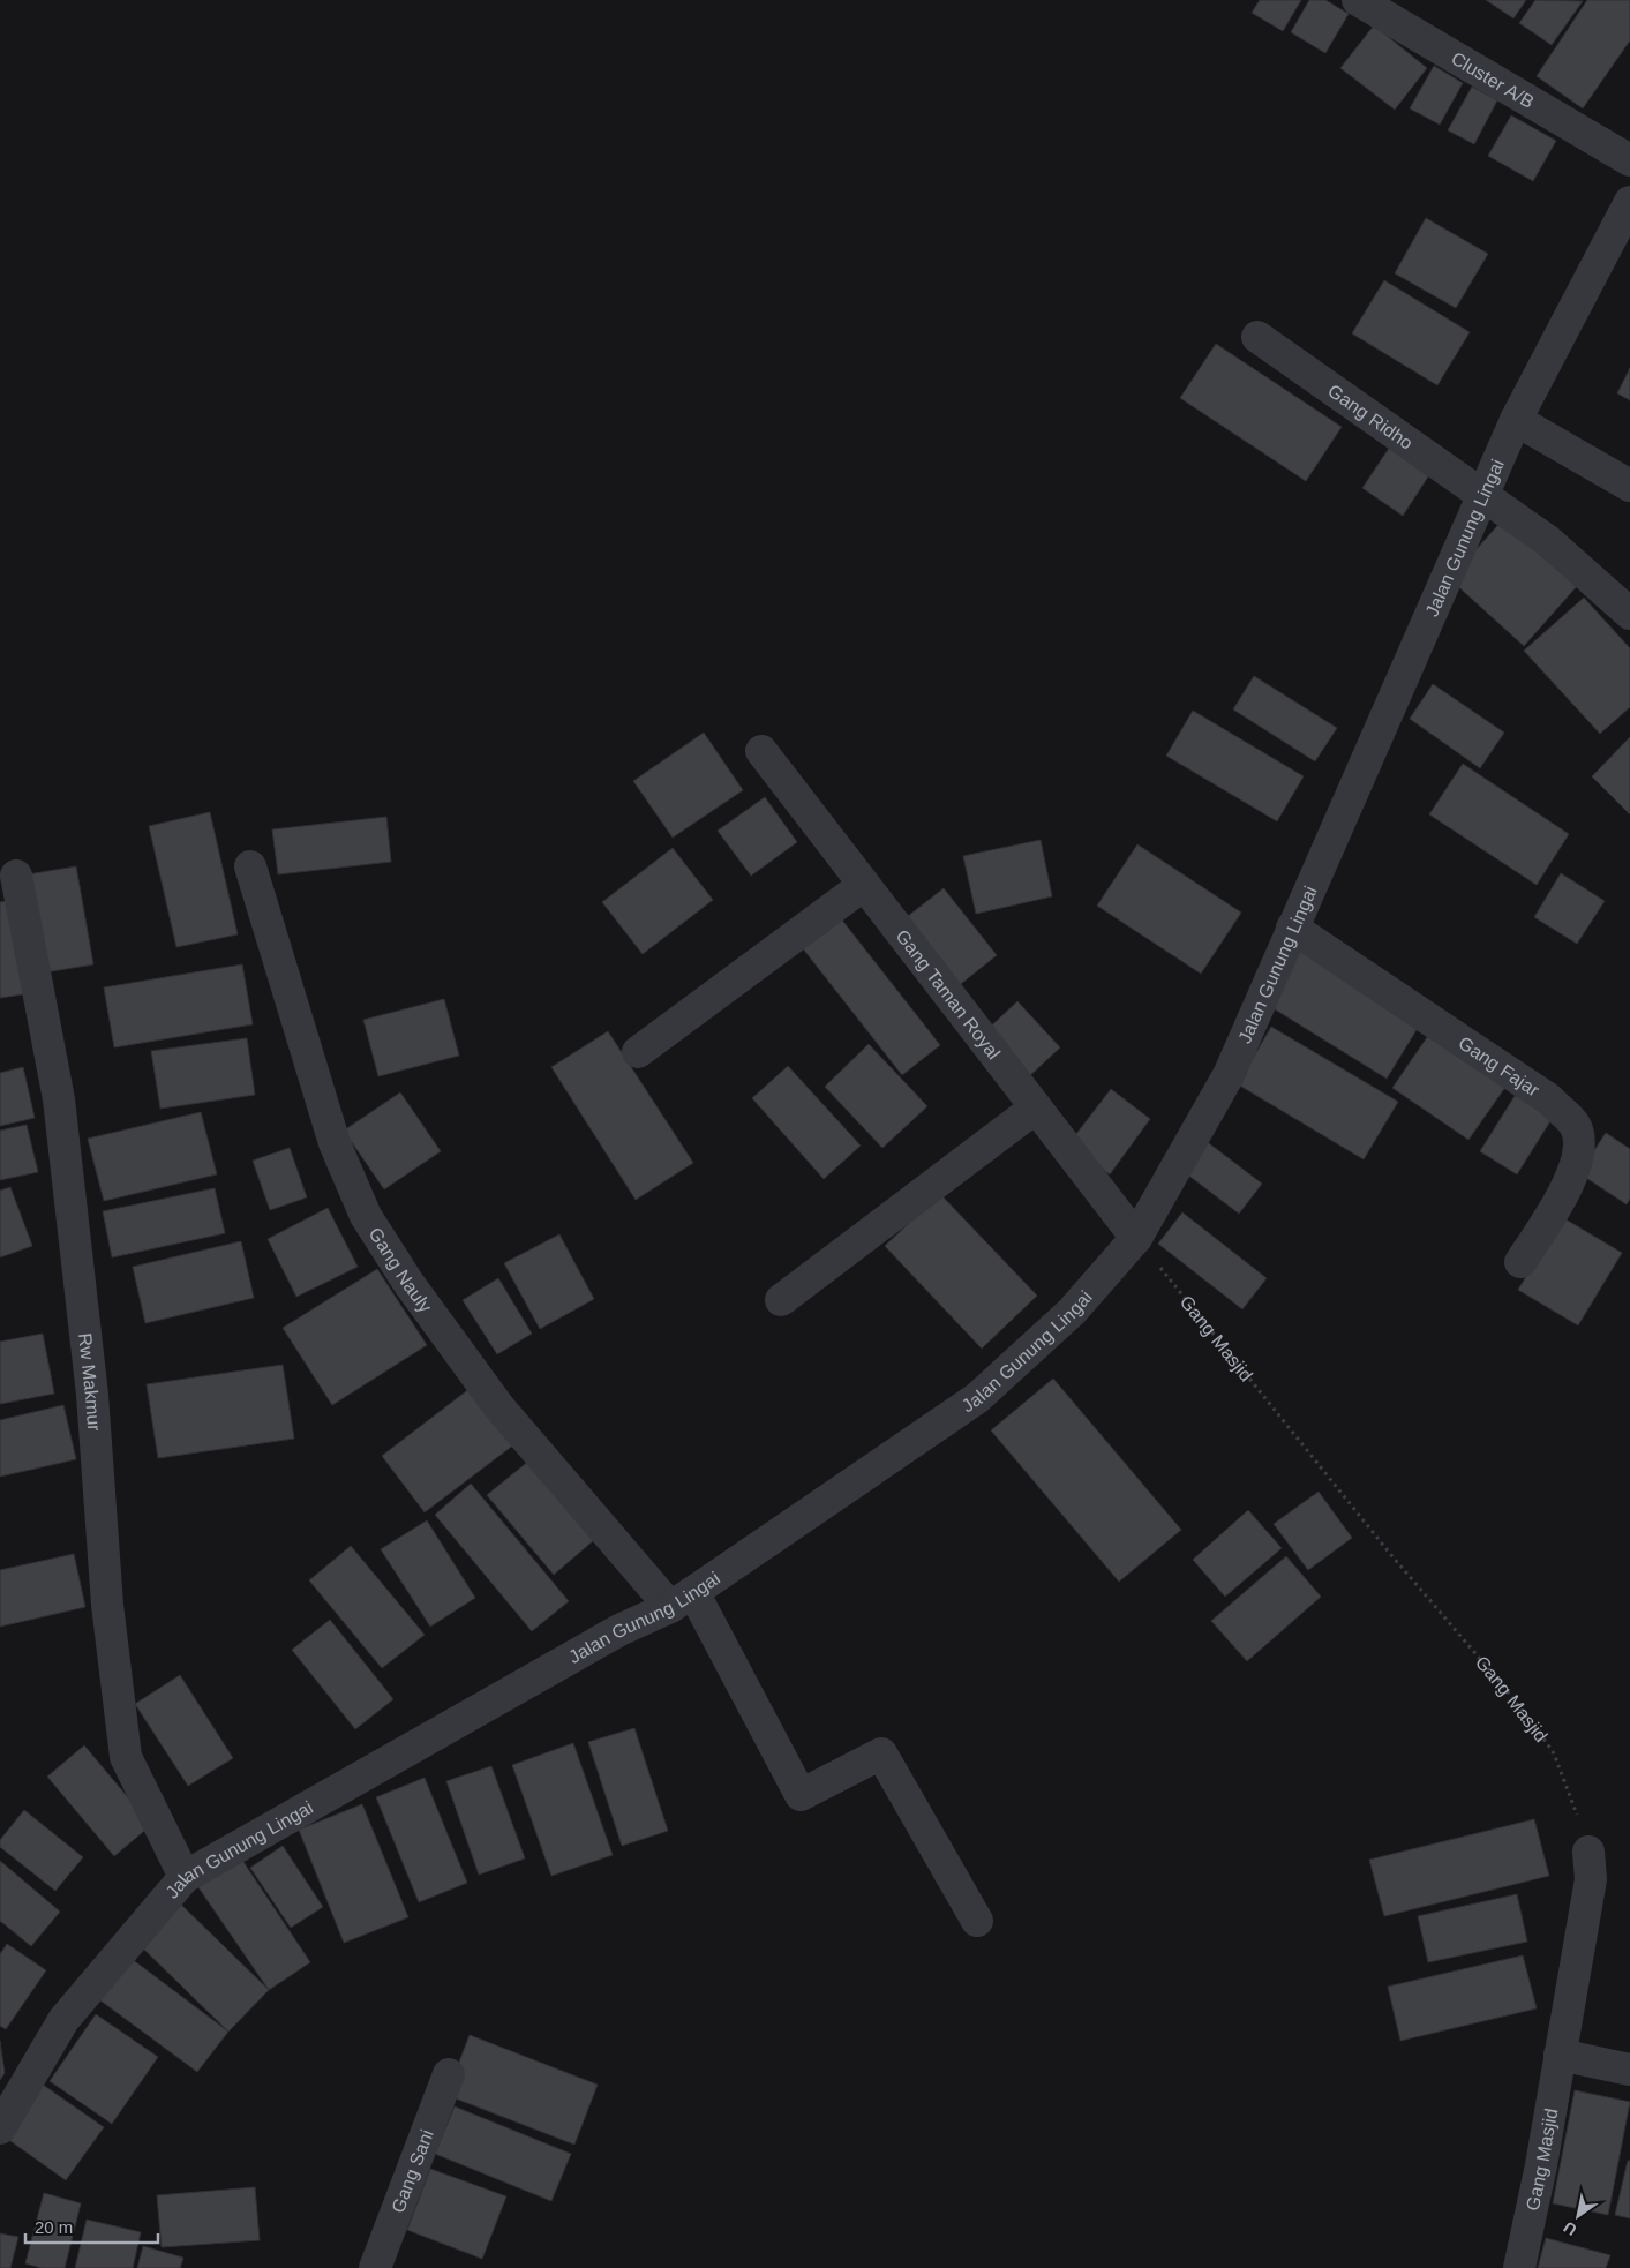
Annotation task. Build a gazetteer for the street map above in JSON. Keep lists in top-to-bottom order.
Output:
{
  "streets": {
    "street": [
      "Cluster A/B",
      "Gang Ridho",
      "Jalan Gunung Lingai",
      "Gang Taman Royal",
      "Gang Fajar",
      "Gang Nauly",
      "Gang Masjid",
      "Rw Makmur",
      "Gang Sani"
    ]
  },
  "crossings": [
    ["Gang Ridho", "Jalan Gunung Lingai"],
    ["Jalan Gunung Lingai", "Gang Taman Royal"],
    ["Jalan Gunung Lingai", "Gang Fajar"],
    ["Jalan Gunung Lingai", "Gang Nauly"],
    ["Jalan Gunung Lingai", "Gang Masjid"],
    ["Jalan Gunung Lingai", "Rw Makmur"],
    ["Gang Taman Royal", "Gang Masjid"]
  ],
  "scale_bar": "20 m",
  "north": "bottom left"
}
